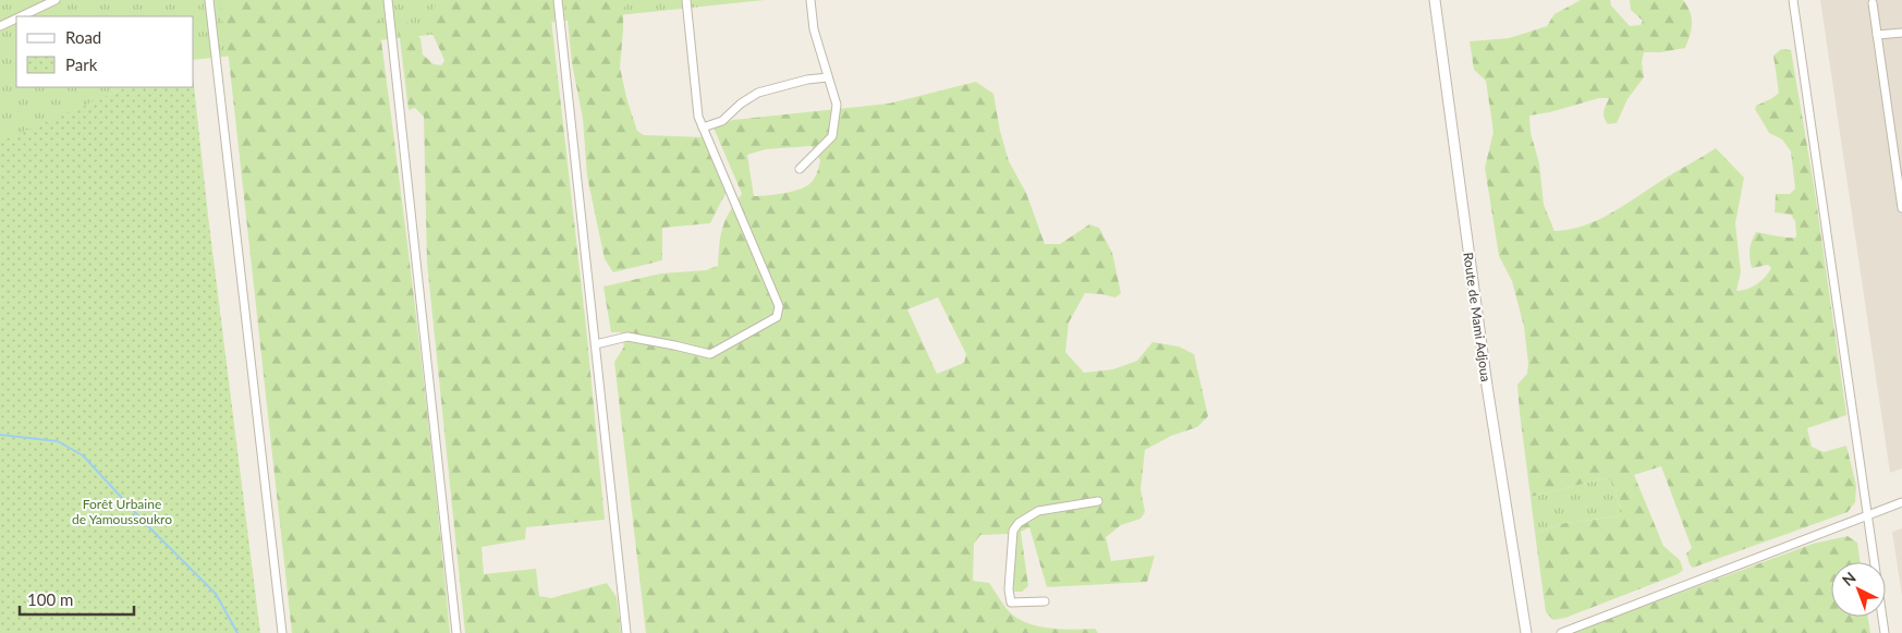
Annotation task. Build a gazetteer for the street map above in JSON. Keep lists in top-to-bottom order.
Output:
{
  "streets": {
    "street": ["Route de Mami Adjoua"]
  },
  "parks": ["Forêt Urbaine de Yamoussoukro"],
  "legend": ["Road", "Park"],
  "scale_bar": "100 m",
  "north": "top left"
}
